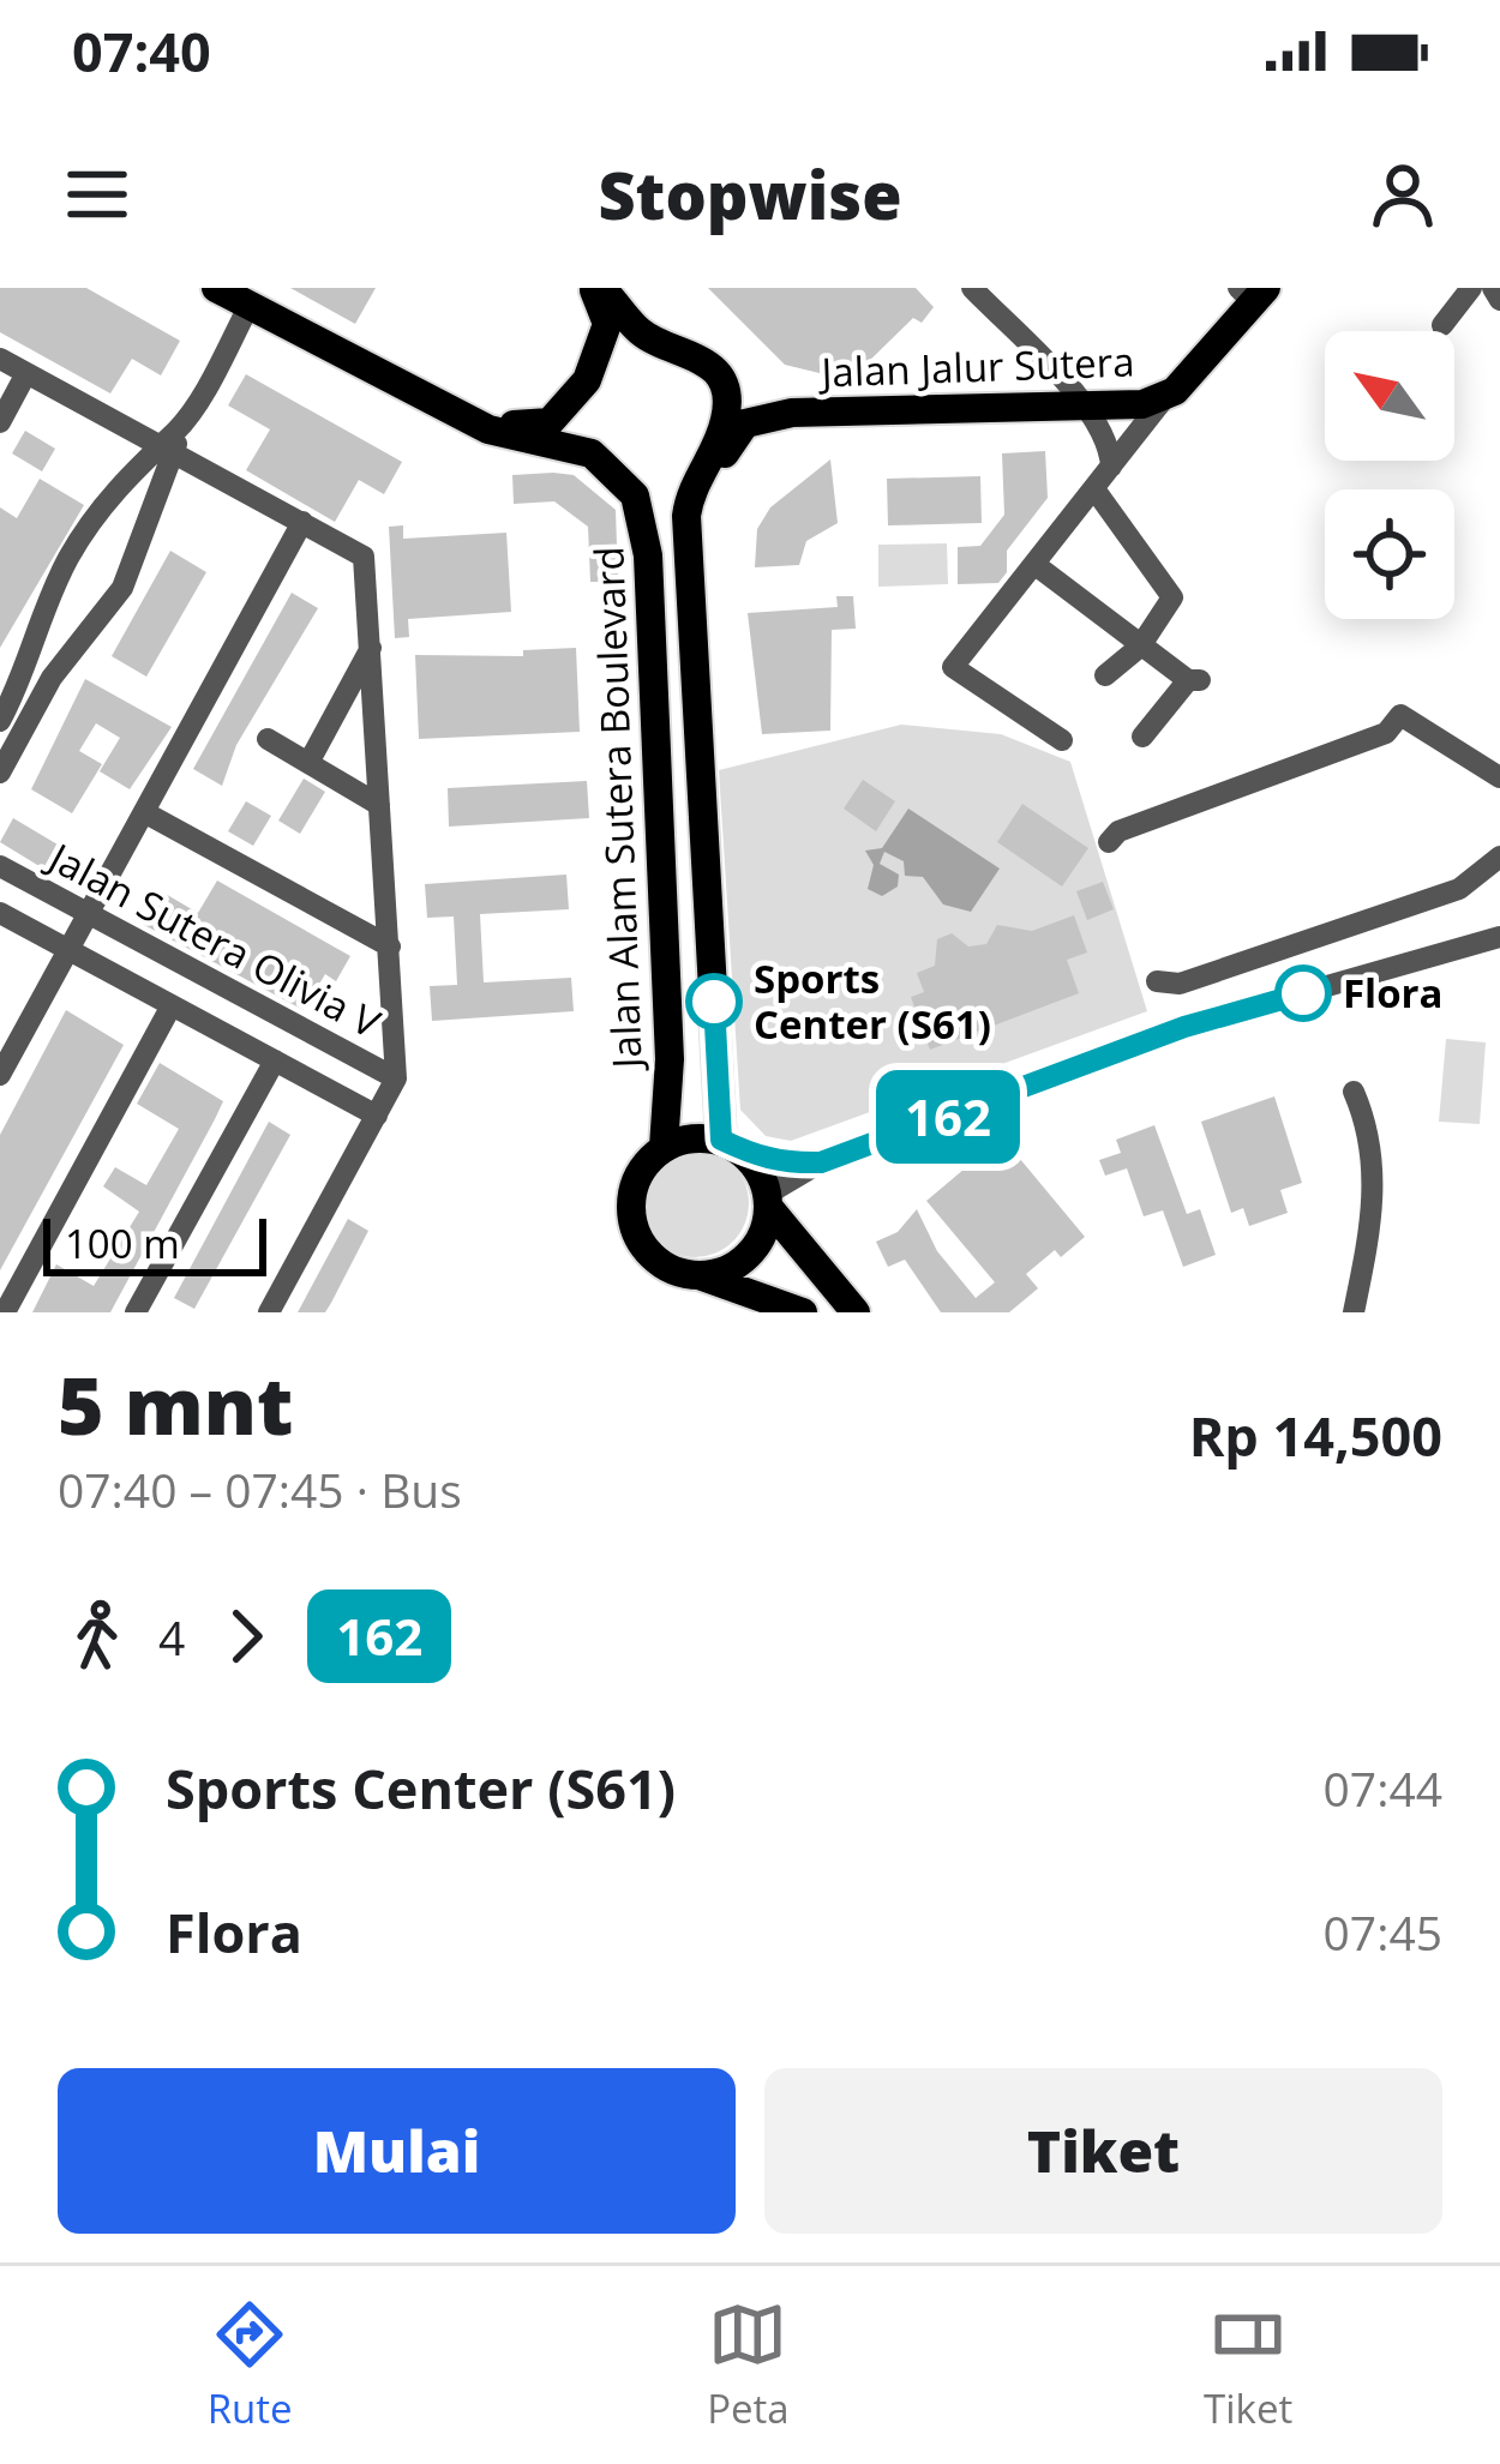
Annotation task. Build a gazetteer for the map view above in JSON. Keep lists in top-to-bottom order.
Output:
{
  "streets": {
    "main road": ["Jalan Jalur Sutera", "Jalan Alam Sutera Boulevard"],
    "street": ["Jalan Sutera Olivia V"]
  },
  "crossings": [
    ["Jalan Jalur Sutera", "Jalan Alam Sutera Boulevard"]
  ],
  "places": ["Flora", "Sports Center (S61)"],
  "lines": ["bus line 162"],
  "scale_bar": "100 m",
  "north": "top left",
  "page": {
    "status": "07:40",
    "header": "Stopwise",
    "on_map": "162",
    "scale": "100 m",
    "heading": ["5 mnt", "07:40 – 07:45 · Bus", "Rp 14,500"],
    "legs": ["4", "162"],
    "list": [
      {
        "name": "Sports Center (S61)",
        "value": "07:44"
      },
      {
        "name": "Flora",
        "value": "07:45"
      }
    ],
    "buttons": ["Mulai", "Tiket"],
    "tabs": ["Rute", "Peta", "Tiket"]
  }
}
